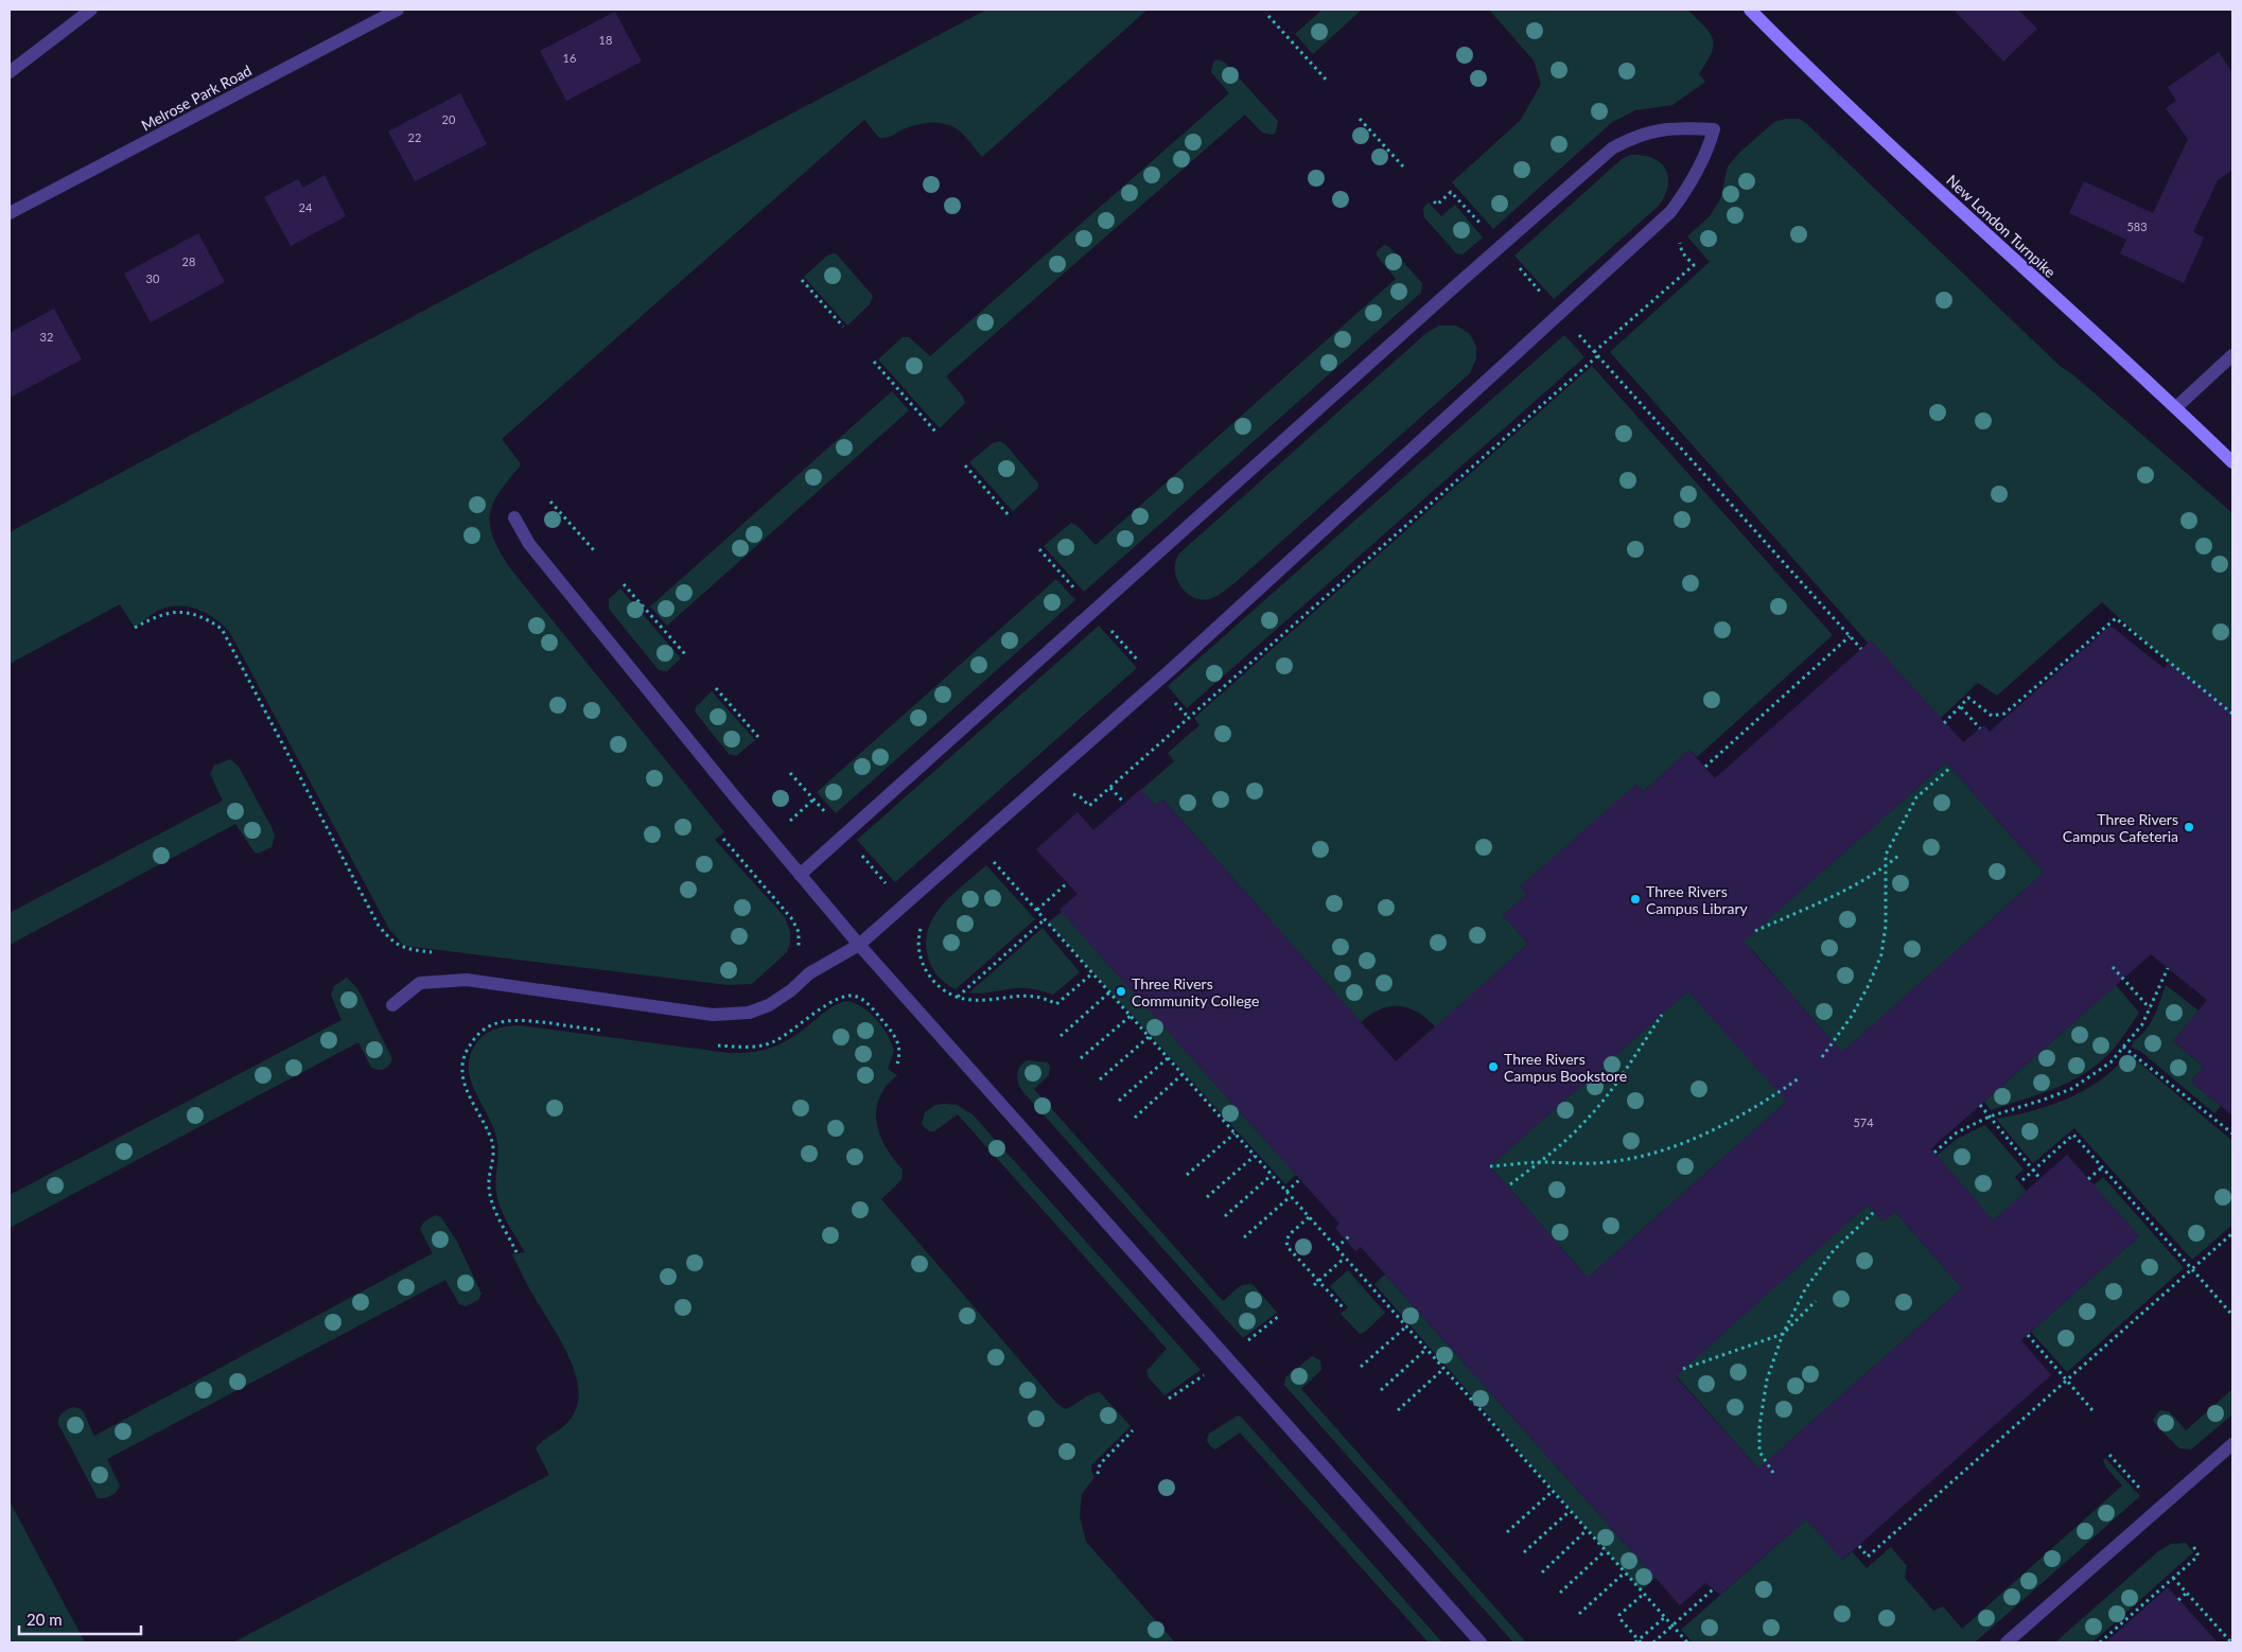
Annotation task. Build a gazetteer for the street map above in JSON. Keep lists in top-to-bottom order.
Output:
{
  "streets": {
    "main road": ["New London Turnpike"],
    "street": ["Melrose Park Road"]
  },
  "places": [
    "Three Rivers Campus Cafeteria",
    "Three Rivers Campus Library",
    "Three Rivers Community College",
    "Three Rivers Campus Bookstore"
  ],
  "house_numbers": [
    "18",
    "16",
    "20",
    "22",
    "24",
    "583",
    "28",
    "30",
    "32",
    "574"
  ],
  "scale_bar": "20 m"
}
